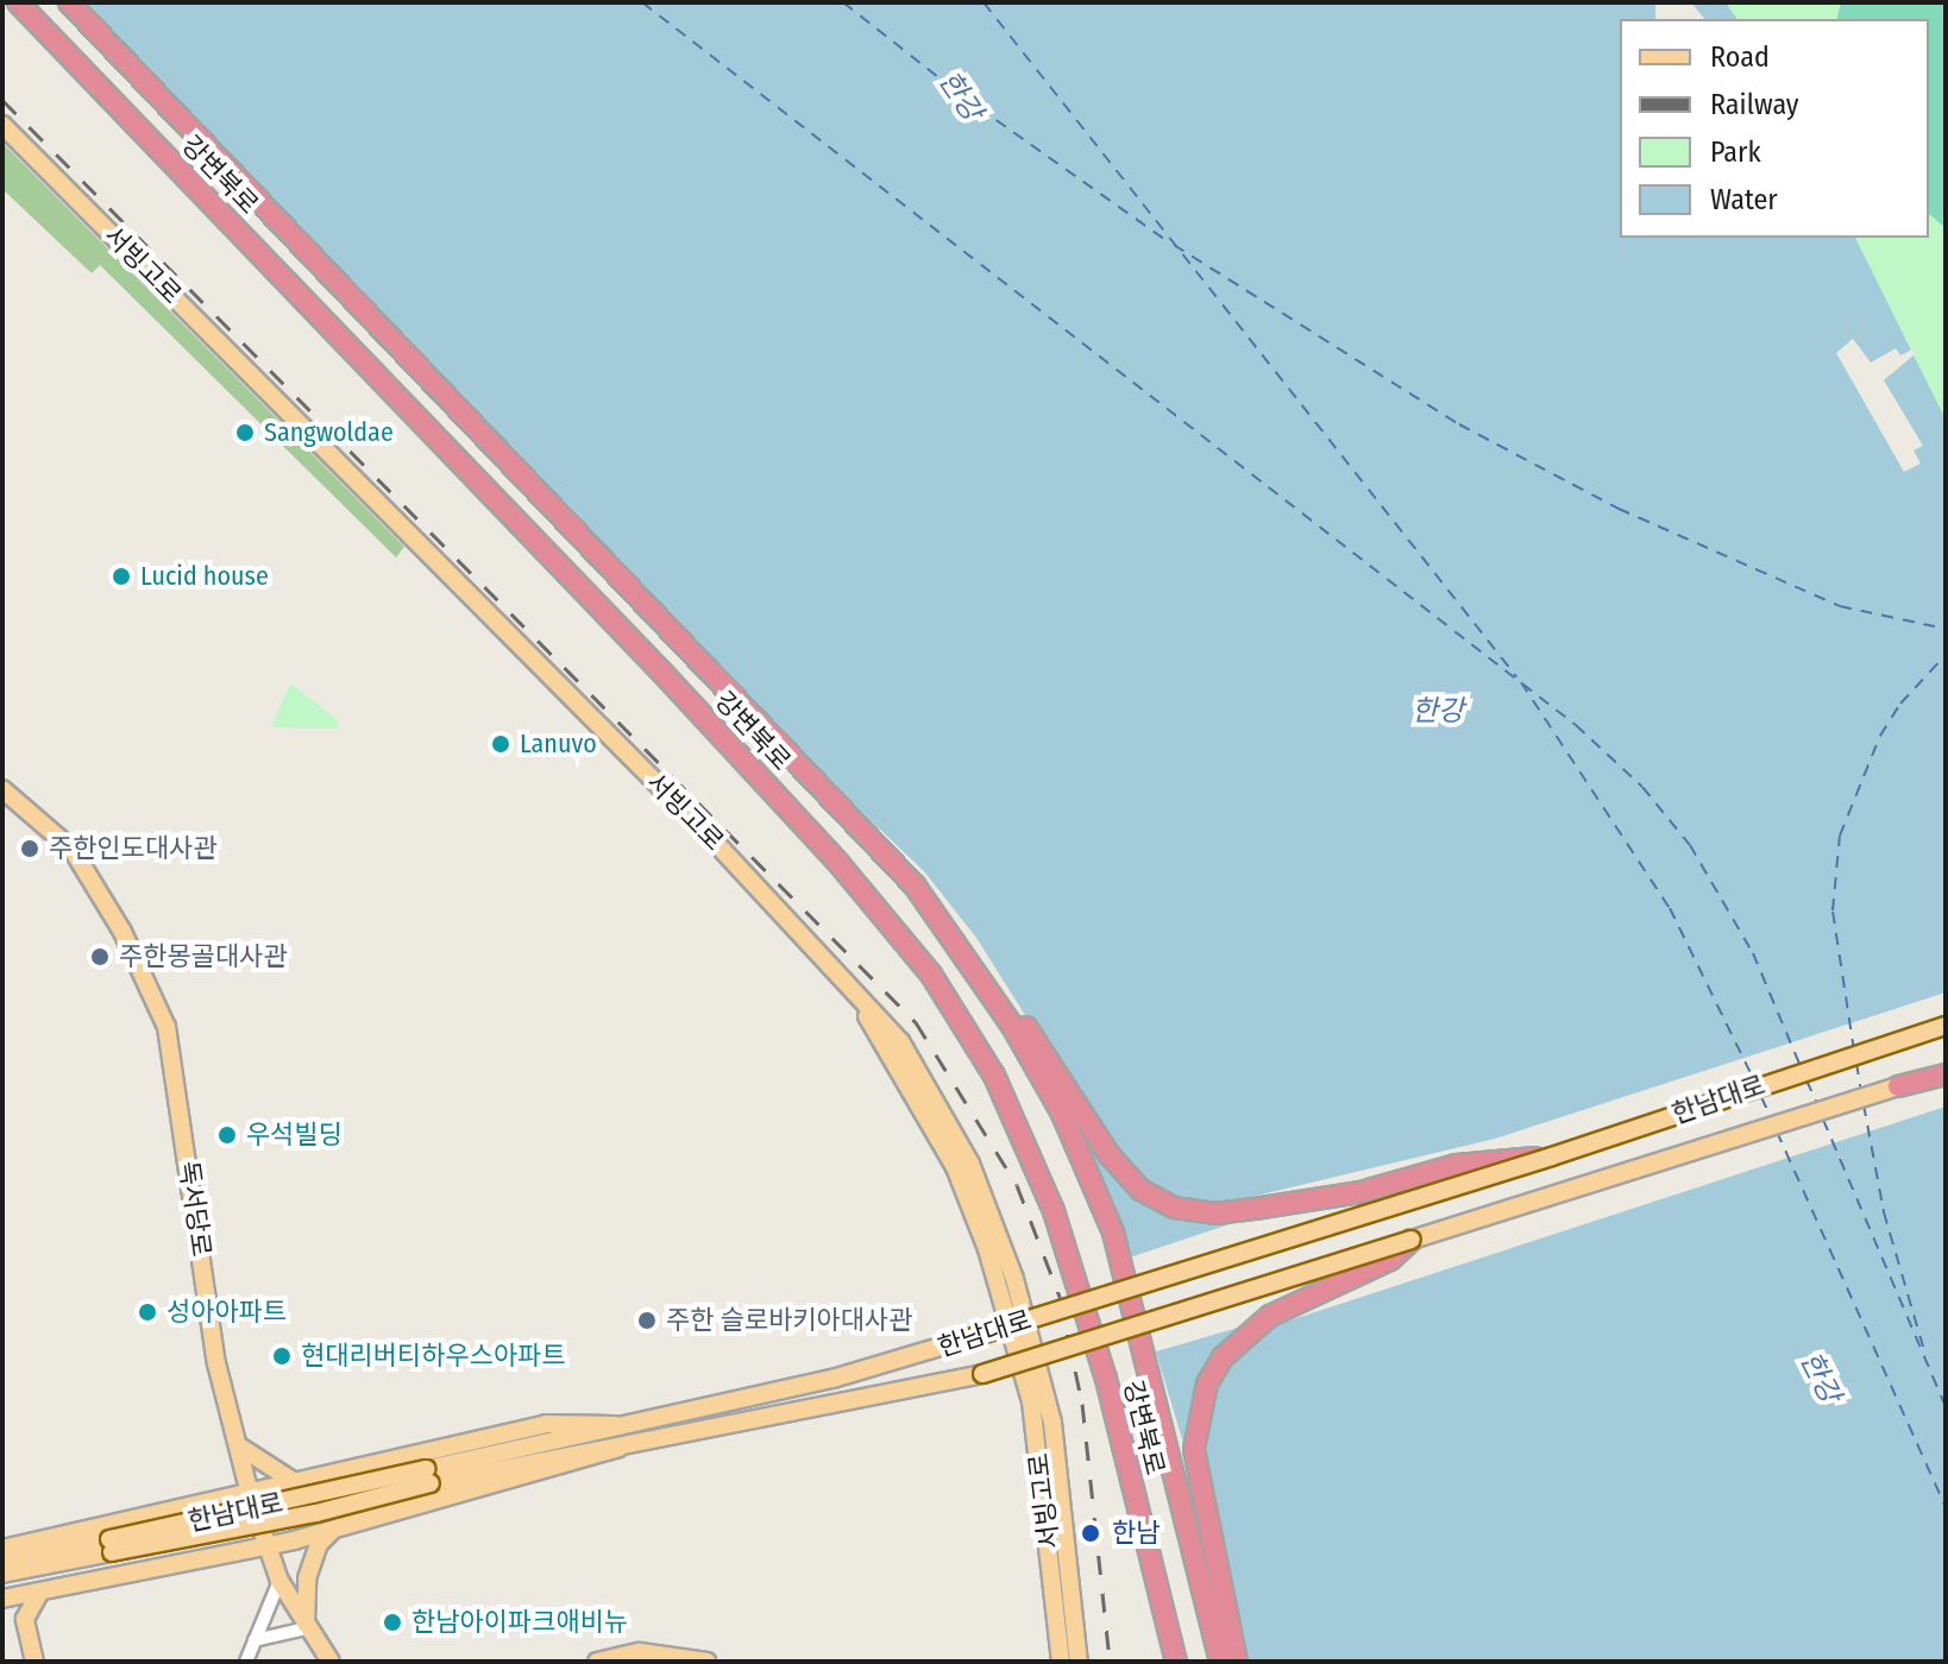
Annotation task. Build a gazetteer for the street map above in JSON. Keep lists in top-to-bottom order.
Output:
{
  "streets": {
    "highway": ["강변북로"],
    "main road": ["서빙고로", "한남대로", "독서당로"]
  },
  "water": ["한강"],
  "places": [
    "Sangwoldae",
    "Lucid house",
    "Lanuvo",
    "주한인도대사관",
    "주한몽골대사관",
    "우석빌딩",
    "성아아파트",
    "주한 슬로바키아대사관",
    "현대리버티하우스아파트",
    "한남",
    "한남아이파크애비뉴"
  ],
  "legend": [
    "Road",
    "Railway",
    "Park",
    "Water"
  ]
}
